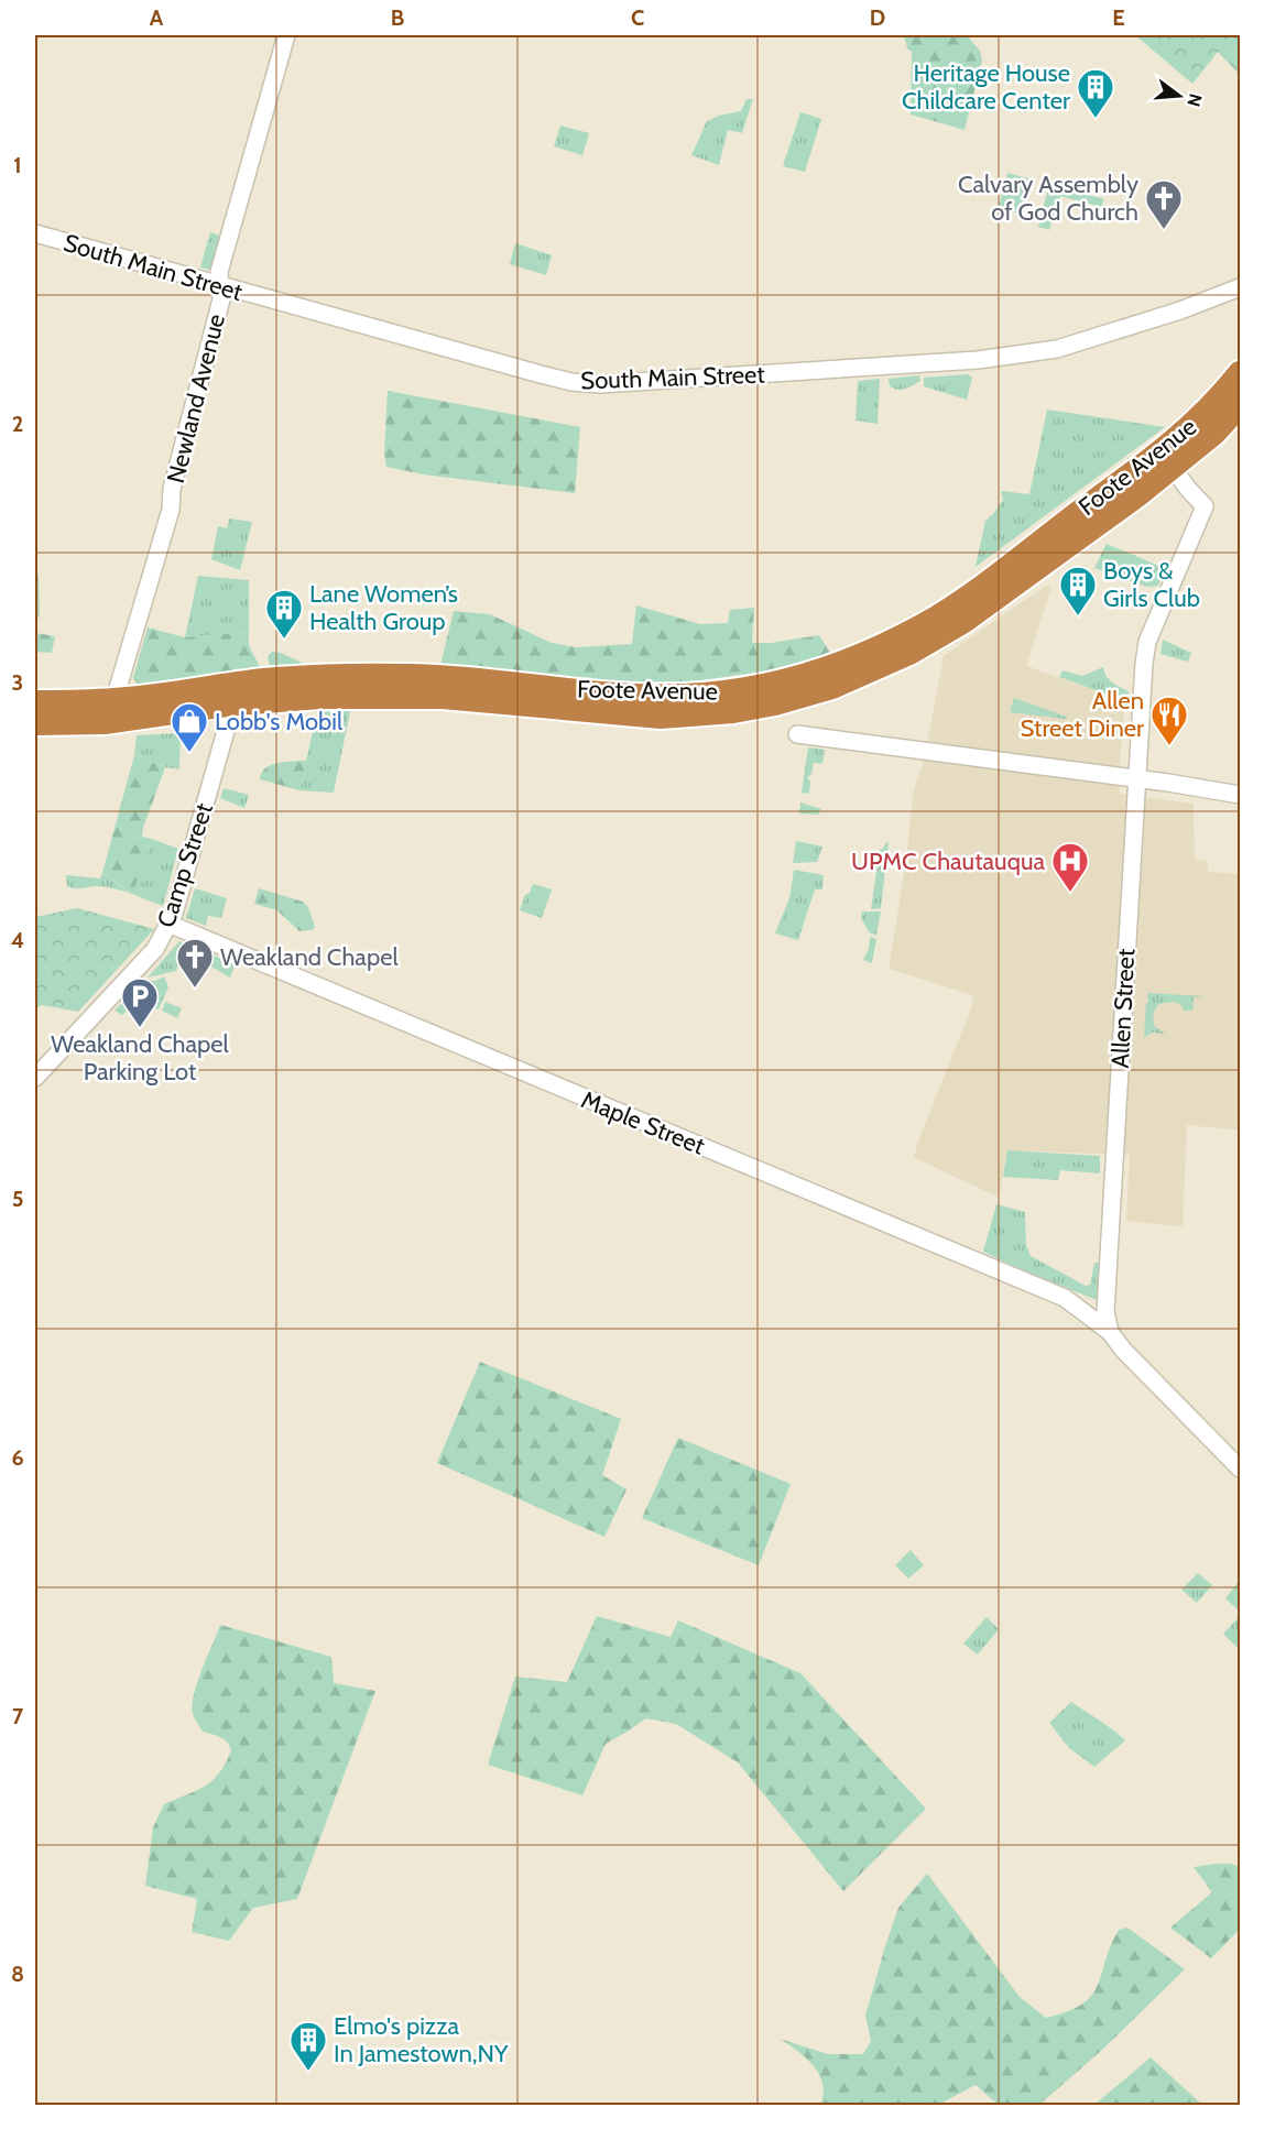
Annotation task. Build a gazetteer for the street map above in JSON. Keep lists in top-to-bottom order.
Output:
{
  "streets": {
    "highway": ["Foote Avenue"],
    "street": [
      "South Main Street",
      "Newland Avenue",
      "Camp Street",
      "Allen Street",
      "Maple Street"
    ]
  },
  "crossings": [
    ["South Main Street", "Newland Avenue"],
    ["Newland Avenue", "Foote Avenue"],
    ["Foote Avenue", "Camp Street"],
    ["Foote Avenue", "Allen Street"],
    ["Camp Street", "Maple Street"],
    ["Allen Street", "Maple Street"]
  ],
  "places": {
    "building": [
      "Heritage House Childcare Center",
      "Boys & Girls Club",
      "Lane Women’s Health Group",
      "Elmo's pizza In Jamestown,NY"
    ],
    "church": ["Calvary Assembly of God Church", "Weakland Chapel"],
    "restaurant": ["Allen Street Diner"],
    "shop": ["Lobb's Mobil"],
    "hospital": ["UPMC Chautauqua"],
    "parking": ["Weakland Chapel Parking Lot"]
  },
  "north": "right",
  "grid": {
    "columns": [
      "A",
      "B",
      "C",
      "D",
      "E"
    ],
    "rows": [
      "1",
      "2",
      "3",
      "4",
      "5",
      "6",
      "7",
      "8"
    ]
  }
}
